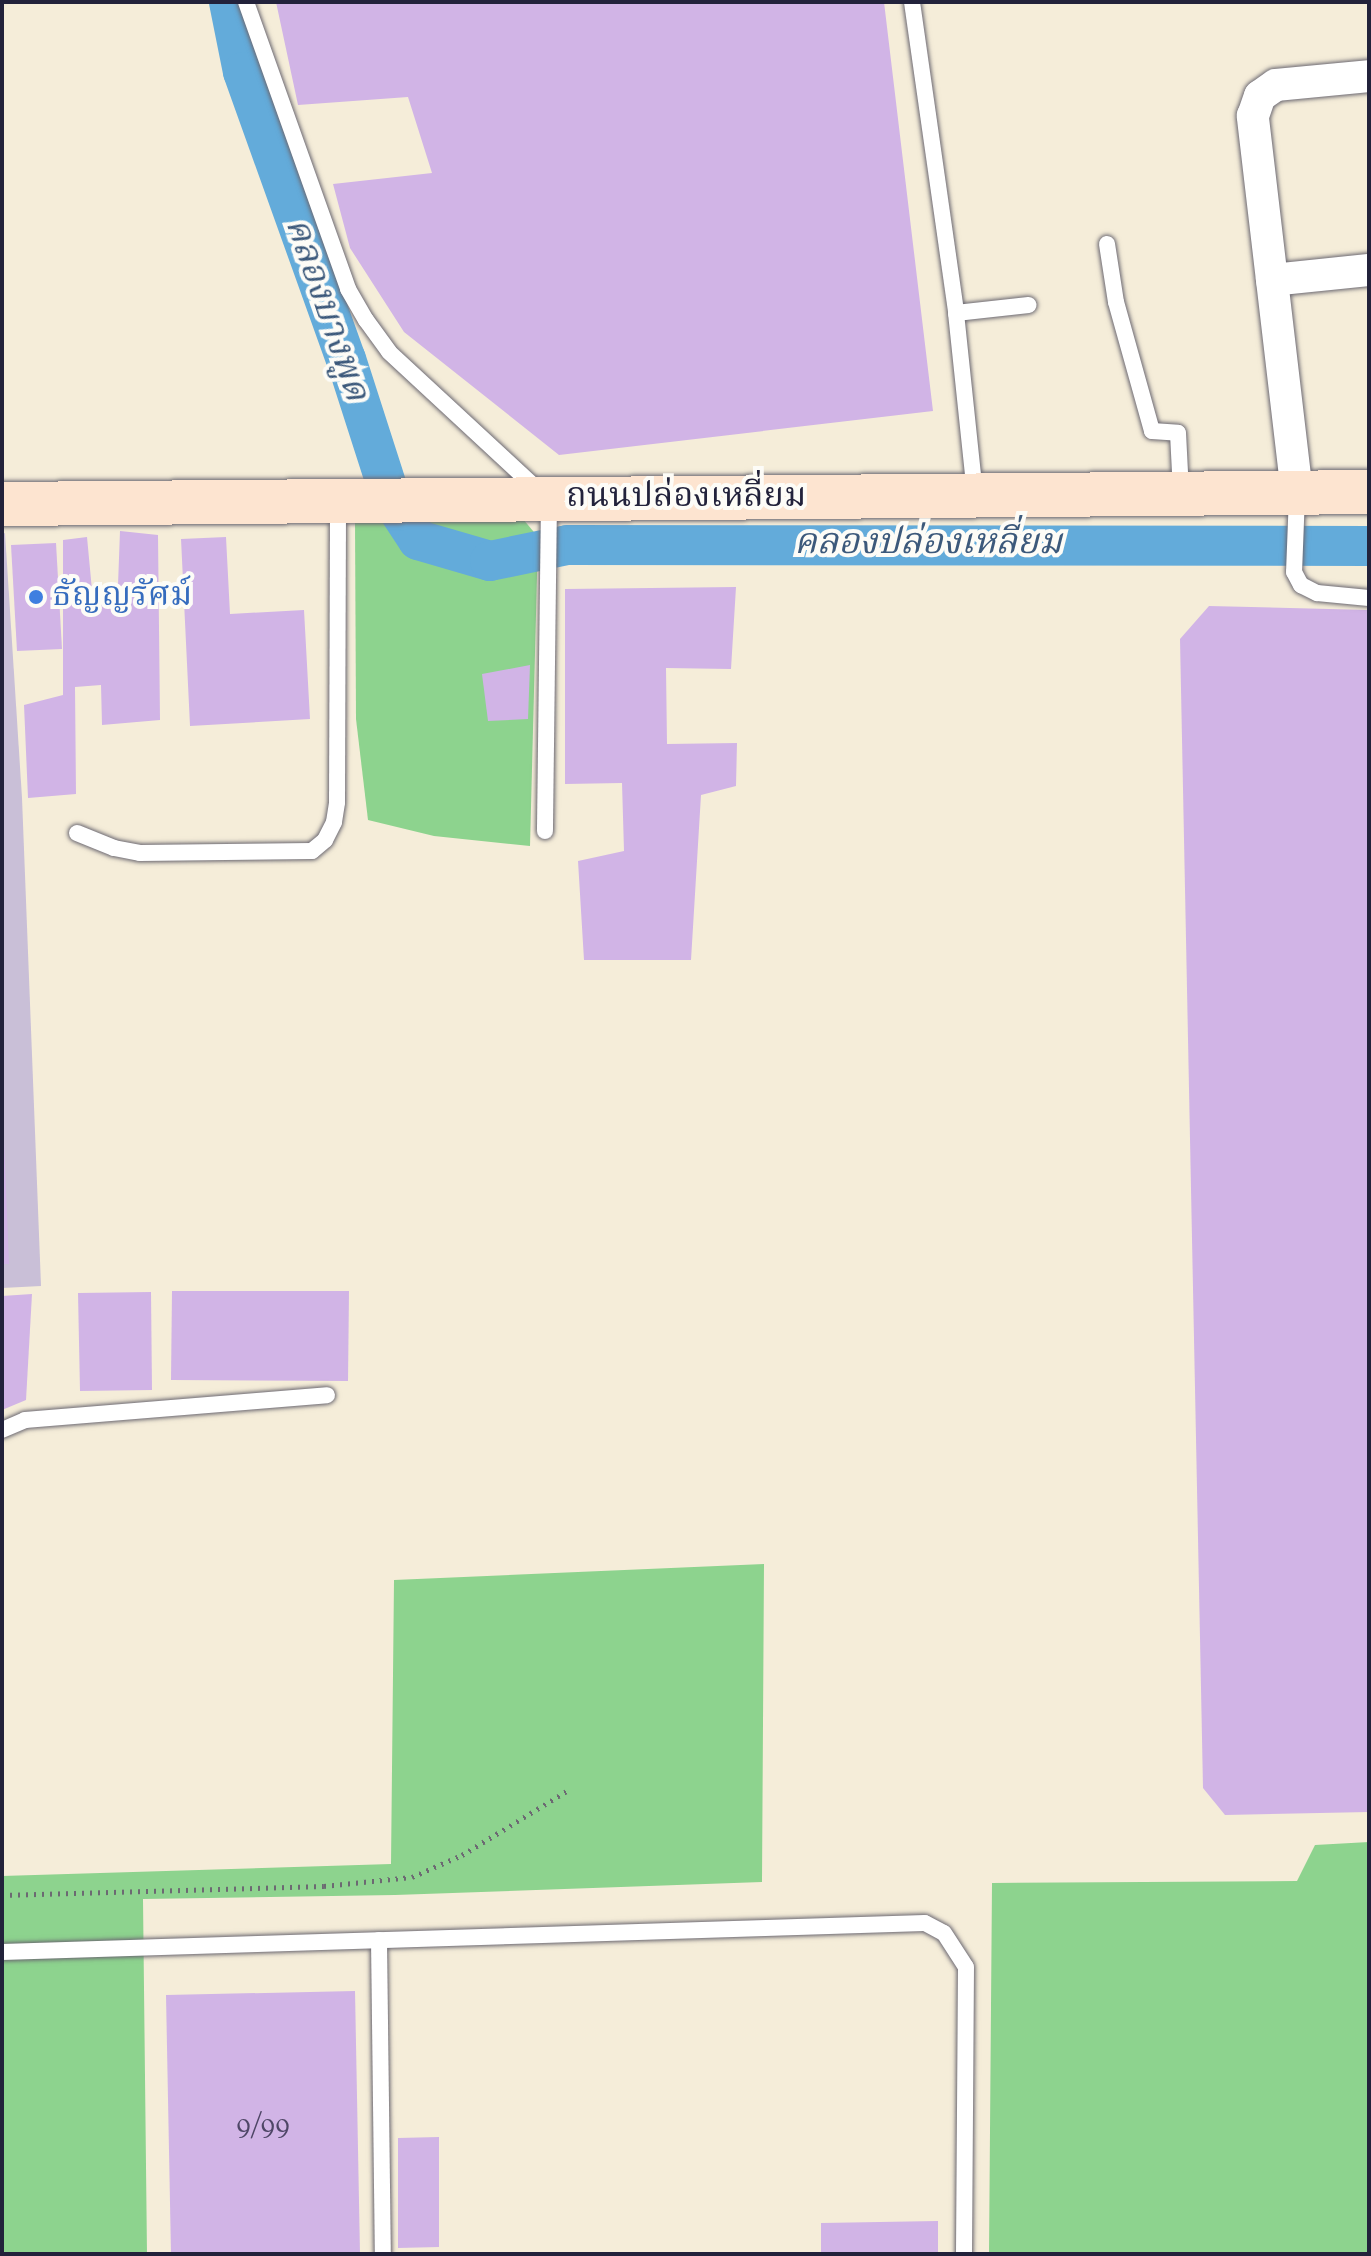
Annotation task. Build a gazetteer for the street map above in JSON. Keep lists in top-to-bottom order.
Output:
{
  "streets": {
    "street": ["ถนนปล่องเหลี่ยม"]
  },
  "water": ["คลองบางพูด", "คลองปล่องเหลี่ยม"],
  "places": ["ธัญญรัศม์"],
  "house_numbers": ["9/99"]
}
